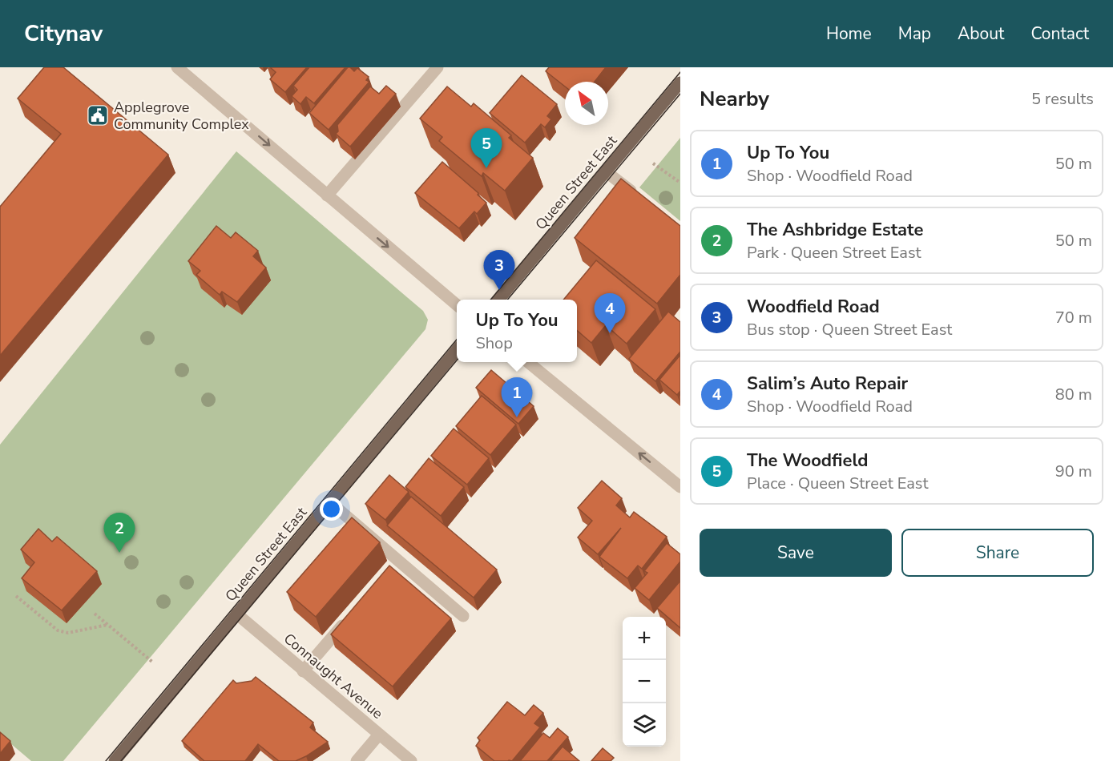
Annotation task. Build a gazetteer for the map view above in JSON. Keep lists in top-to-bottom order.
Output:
{
  "streets": {
    "main road": ["Queen Street East"],
    "street": ["Connaught Avenue"]
  },
  "crossings": [
    ["Queen Street East", "Connaught Avenue"]
  ],
  "places": {
    "public building": ["Applegrove Community Complex"]
  },
  "north": "top left",
  "page": {
    "header": "Citynav",
    "nav": [
      "Home",
      "Map",
      "About",
      "Contact"
    ],
    "heading": ["Nearby", "5 results"],
    "pins": [
      "5",
      "3",
      "4",
      "1",
      "2"
    ],
    "list": [
      {
        "mark": "1",
        "name": "Up To You",
        "note": "Shop · Woodfield Road",
        "value": "50 m"
      },
      {
        "mark": "2",
        "name": "The Ashbridge Estate",
        "note": "Park · Queen Street East",
        "value": "50 m"
      },
      {
        "mark": "3",
        "name": "Woodfield Road",
        "note": "Bus stop · Queen Street East",
        "value": "70 m"
      },
      {
        "mark": "4",
        "name": "Salim’s Auto Repair",
        "note": "Shop · Woodfield Road",
        "value": "80 m"
      },
      {
        "mark": "5",
        "name": "The Woodfield",
        "note": "Place · Queen Street East",
        "value": "90 m"
      }
    ],
    "popup": ["Up To You", "Shop"],
    "buttons": ["Save", "Share"],
    "map_buttons": ["+", "−"]
  }
}
